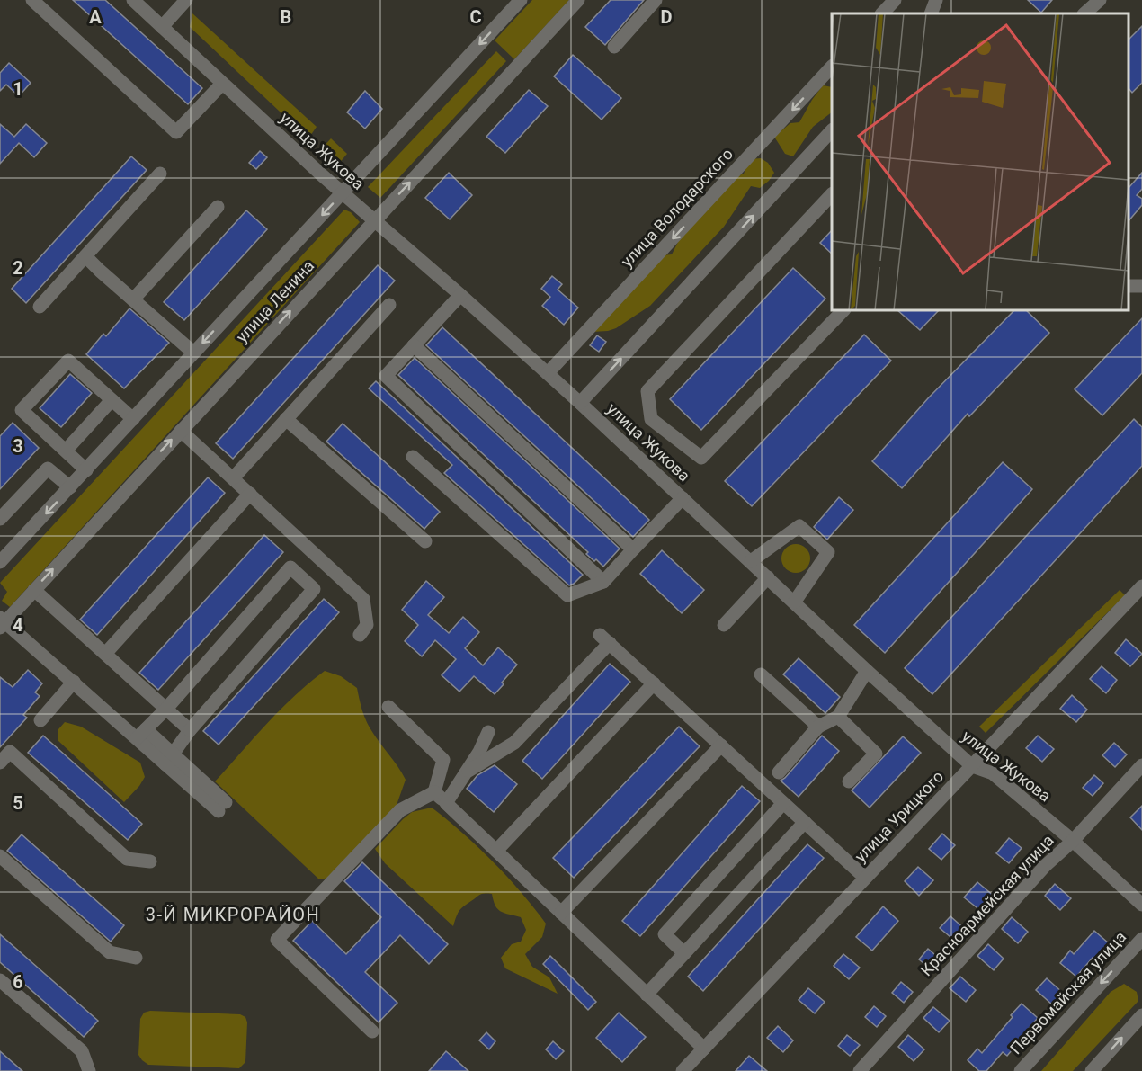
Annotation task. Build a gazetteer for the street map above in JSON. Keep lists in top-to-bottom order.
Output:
{
  "streets": {
    "street": [
      "улица Жукова",
      "улица Володарского",
      "улица Ленина",
      "улица Урицкого",
      "Красноармейская улица",
      "Первомайская улица"
    ]
  },
  "crossings": [
    ["улица Жукова", "улица Володарского"],
    ["улица Жукова", "улица Ленина"],
    ["улица Жукова", "улица Урицкого"],
    ["улица Жукова", "Красноармейская улица"]
  ],
  "districts": ["3-Й МИКРОРАЙОН"],
  "grid": {
    "columns": [
      "A",
      "B",
      "C",
      "D"
    ],
    "rows": [
      "1",
      "2",
      "3",
      "4",
      "5",
      "6"
    ]
  }
}
